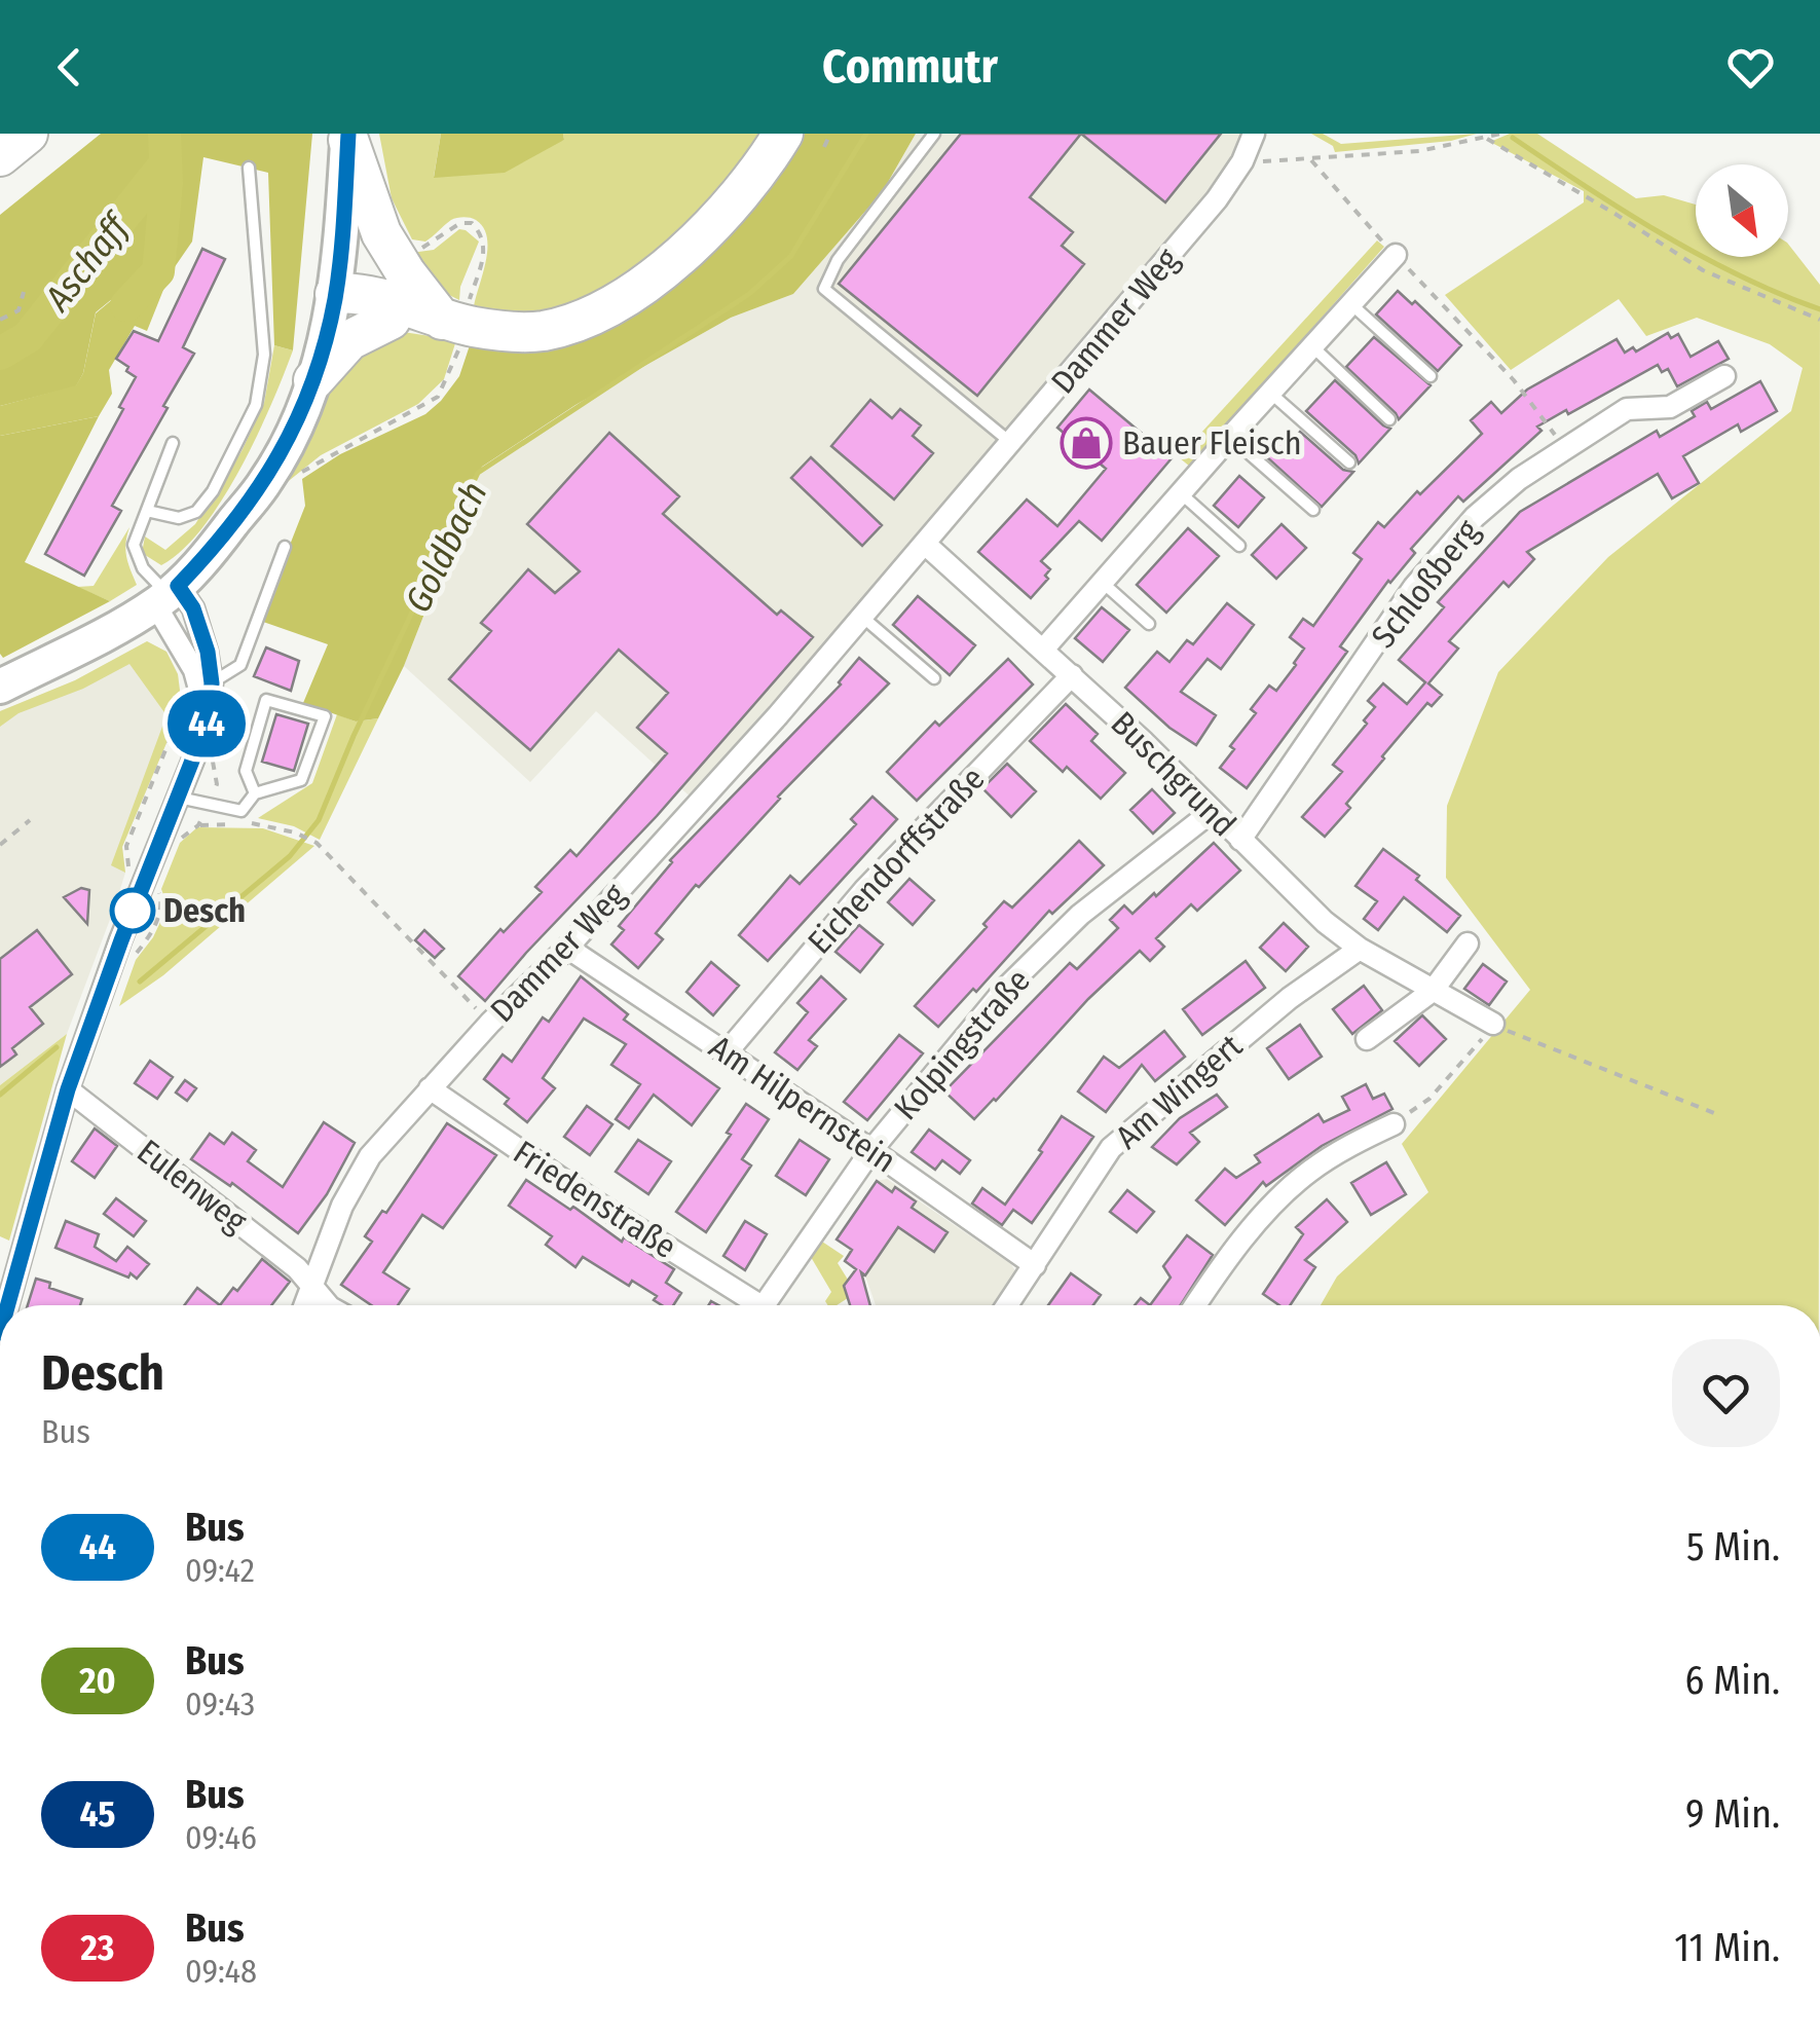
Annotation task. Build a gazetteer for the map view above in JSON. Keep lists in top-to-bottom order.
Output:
{
  "streets": {
    "street": [
      "Dammer Weg",
      "Schloßberg",
      "Buschgrund",
      "Eichendorffstraße",
      "Kolpingstraße",
      "Am Wingert",
      "Am Hilpernstein",
      "Eulenweg",
      "Friedenstraße"
    ]
  },
  "crossings": [
    ["Dammer Weg", "Buschgrund"],
    ["Dammer Weg", "Am Hilpernstein"],
    ["Dammer Weg", "Eulenweg"],
    ["Dammer Weg", "Friedenstraße"],
    ["Schloßberg", "Buschgrund"],
    ["Buschgrund", "Eichendorffstraße"],
    ["Buschgrund", "Kolpingstraße"],
    ["Buschgrund", "Am Wingert"],
    ["Eichendorffstraße", "Am Hilpernstein"],
    ["Kolpingstraße", "Am Hilpernstein"],
    ["Am Wingert", "Am Hilpernstein"]
  ],
  "water": ["Aschaff", "Goldbach"],
  "places": {
    "shop": ["Bauer Fleisch"],
    "other": ["Desch"]
  },
  "lines": ["bus line 44"],
  "north": "bottom right",
  "page": {
    "header": "Commutr",
    "on_map": "44",
    "heading": ["Desch", "Bus"],
    "list": [
      {
        "mark": "44",
        "name": "Bus",
        "note": "09:42",
        "value": "5 Min."
      },
      {
        "mark": "20",
        "name": "Bus",
        "note": "09:43",
        "value": "6 Min."
      },
      {
        "mark": "45",
        "name": "Bus",
        "note": "09:46",
        "value": "9 Min."
      },
      {
        "mark": "23",
        "name": "Bus",
        "note": "09:48",
        "value": "11 Min."
      }
    ]
  }
}
